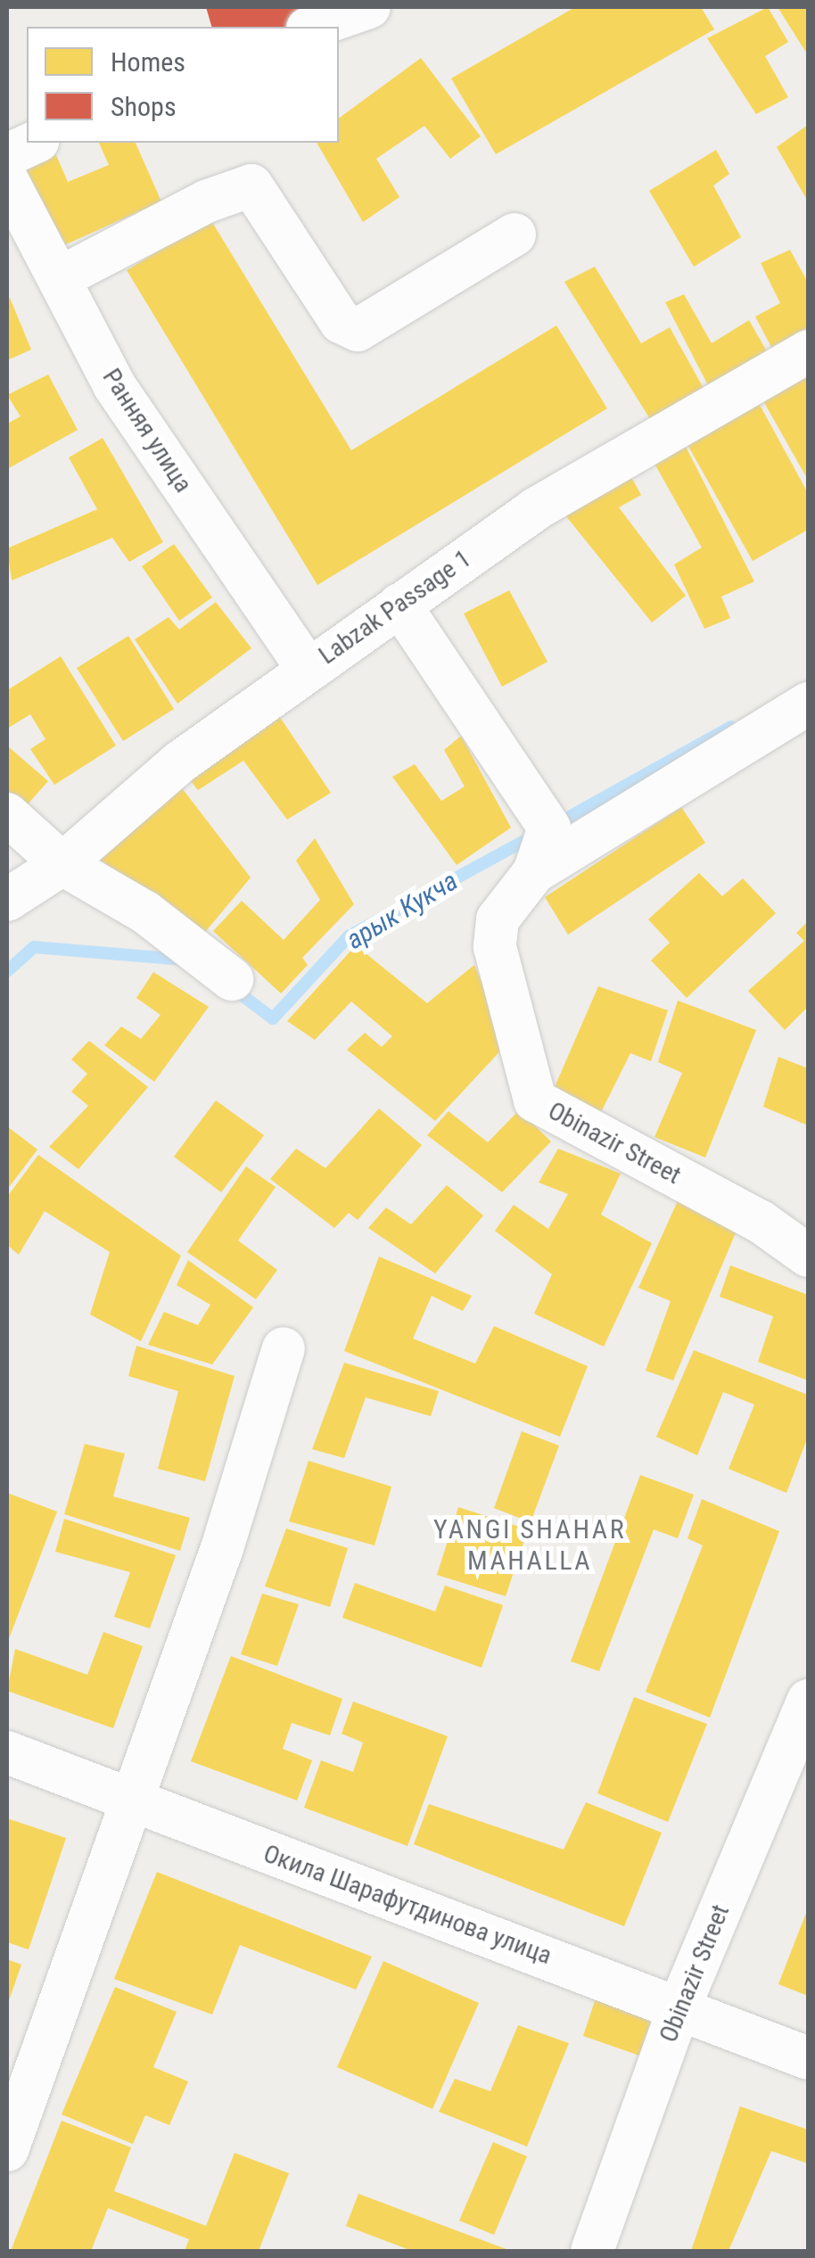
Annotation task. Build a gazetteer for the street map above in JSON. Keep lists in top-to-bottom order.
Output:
{
  "streets": {
    "street": [
      "Ранняя улица",
      "Labzak Passage 1",
      "Obinazir Street",
      "Окила Шарафутдинова улица"
    ]
  },
  "crossings": [
    ["Ранняя улица", "Labzak Passage 1"],
    ["Labzak Passage 1", "Obinazir Street"],
    ["Obinazir Street", "Окила Шарафутдинова улица"]
  ],
  "districts": ["YANGI SHAHAR MAHALLA"],
  "water": ["арык Кукча"],
  "legend": ["Homes", "Shops"]
}
